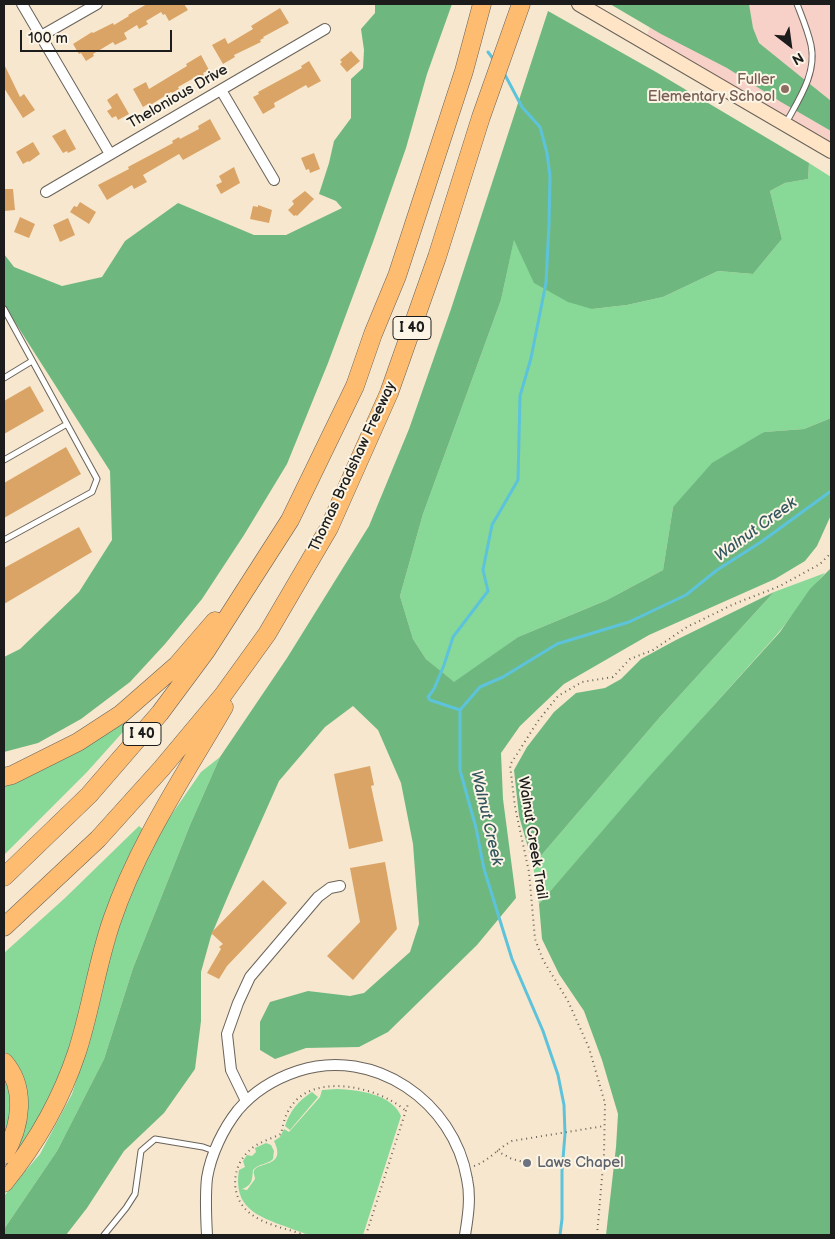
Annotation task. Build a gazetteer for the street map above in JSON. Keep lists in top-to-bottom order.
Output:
{
  "streets": {
    "highway": ["I 40", "Thomas Bradshaw Freeway"],
    "street": ["Thelonious Drive"],
    "path": ["Walnut Creek Trail"]
  },
  "water": ["Walnut Creek"],
  "places": ["Fuller Elementary School", "Laws Chapel"],
  "scale_bar": "100 m",
  "north": "bottom right"
}
